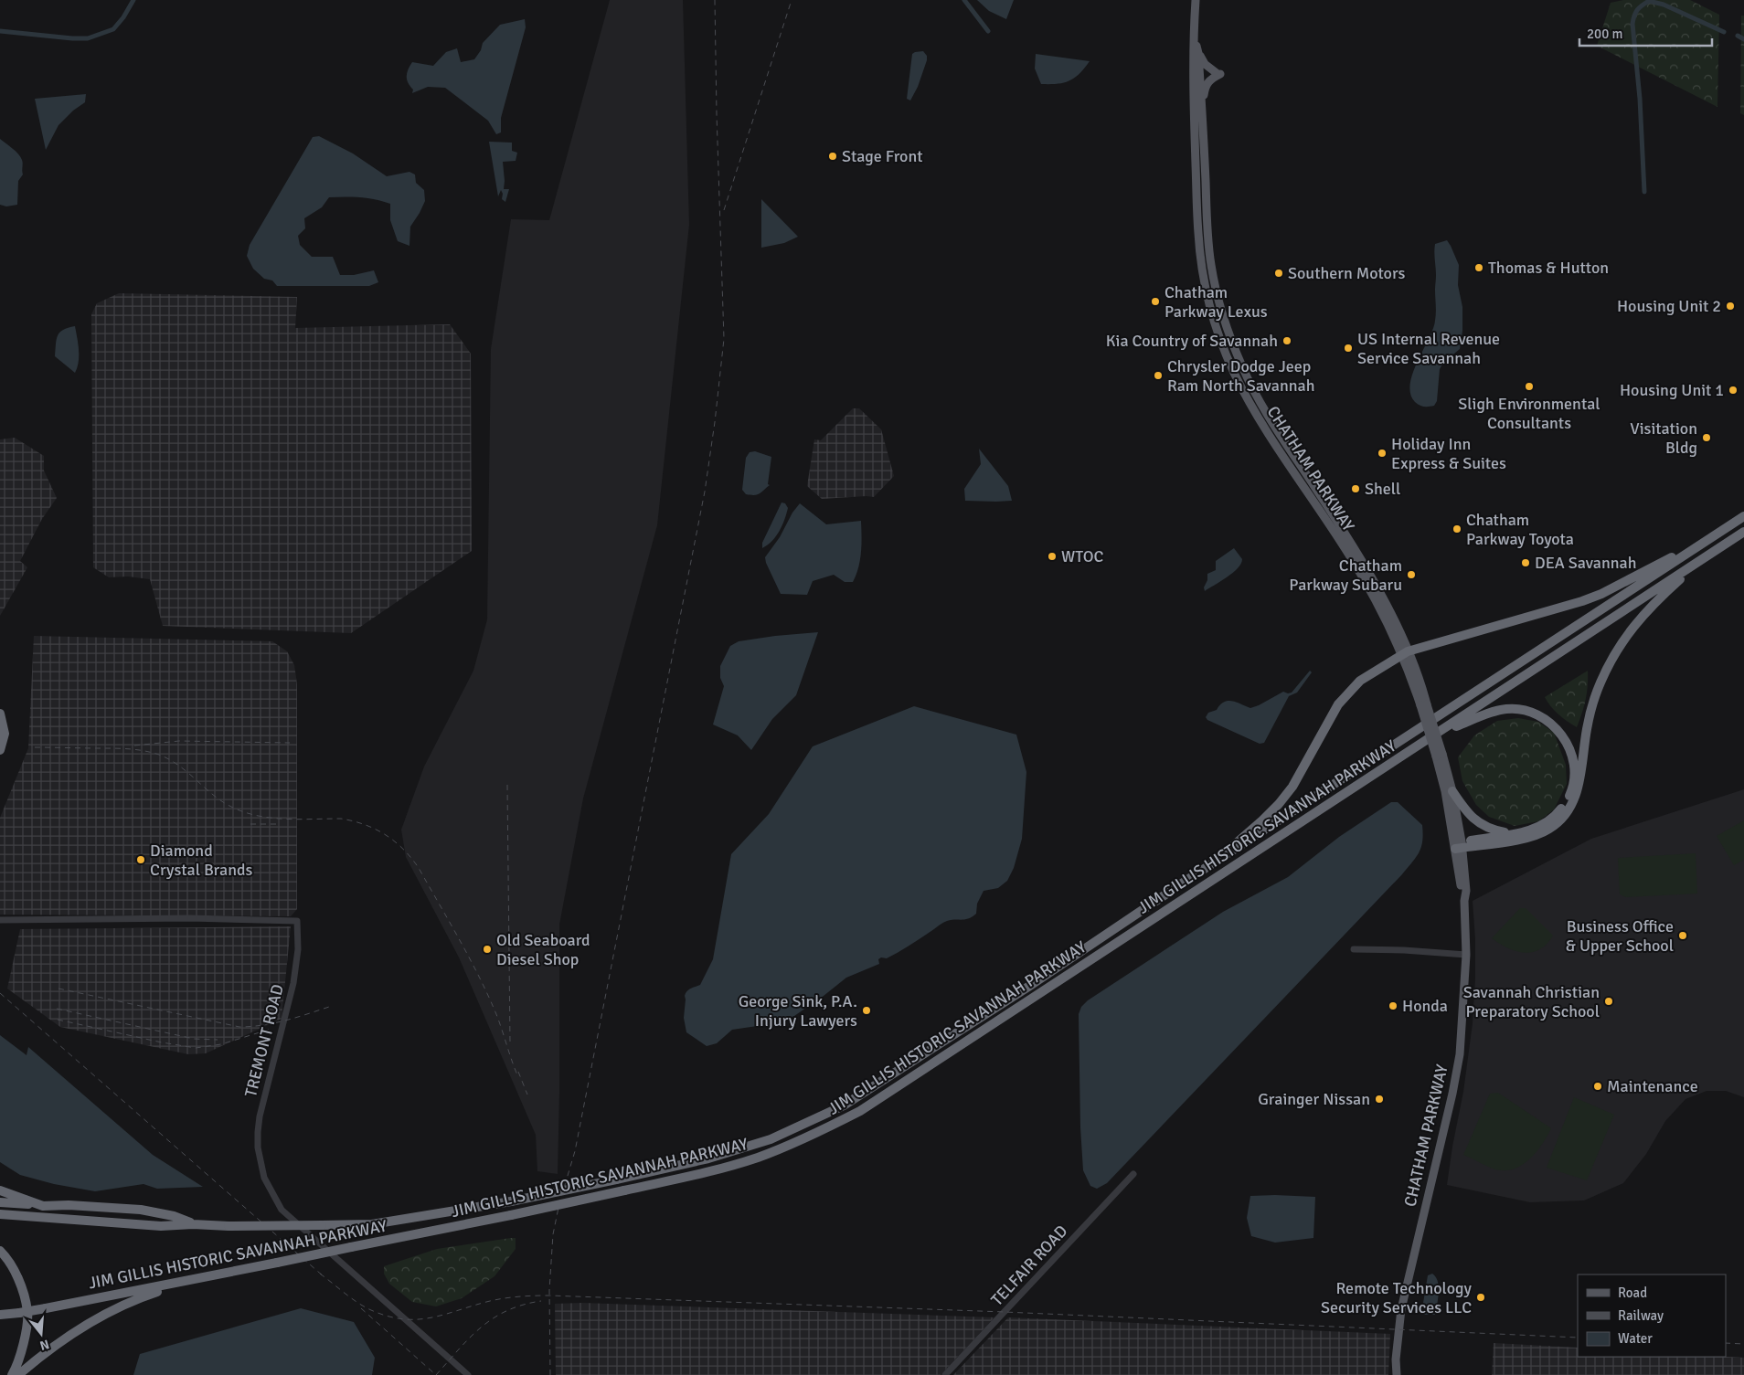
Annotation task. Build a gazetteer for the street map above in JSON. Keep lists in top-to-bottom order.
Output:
{
  "streets": {
    "highway": ["JIM GILLIS HISTORIC SAVANNAH PARKWAY"],
    "main road": ["CHATHAM PARKWAY"],
    "street": ["TREMONT ROAD", "TELFAIR ROAD"]
  },
  "places": [
    "Stage Front",
    "Thomas & Hutton",
    "Southern Motors",
    "Chatham Parkway Lexus",
    "Housing Unit 2",
    "Kia Country of Savannah",
    "US Internal Revenue Service Savannah",
    "Chrysler Dodge Jeep Ram North Savannah",
    "Sligh Environmental Consultants",
    "Housing Unit 1",
    "Visitation Bldg",
    "Holiday Inn Express & Suites",
    "Shell",
    "Chatham Parkway Toyota",
    "WTOC",
    "DEA Savannah",
    "Chatham Parkway Subaru",
    "Diamond Crystal Brands",
    "Business Office & Upper School",
    "Old Seaboard Diesel Shop",
    "Savannah Christian Preparatory School",
    "Honda",
    "George Sink, P.A. Injury Lawyers",
    "Maintenance",
    "Grainger Nissan",
    "Remote Technology Security Services LLC"
  ],
  "legend": ["Road", "Railway", "Water"],
  "scale_bar": "200 m",
  "north": "bottom"
}
